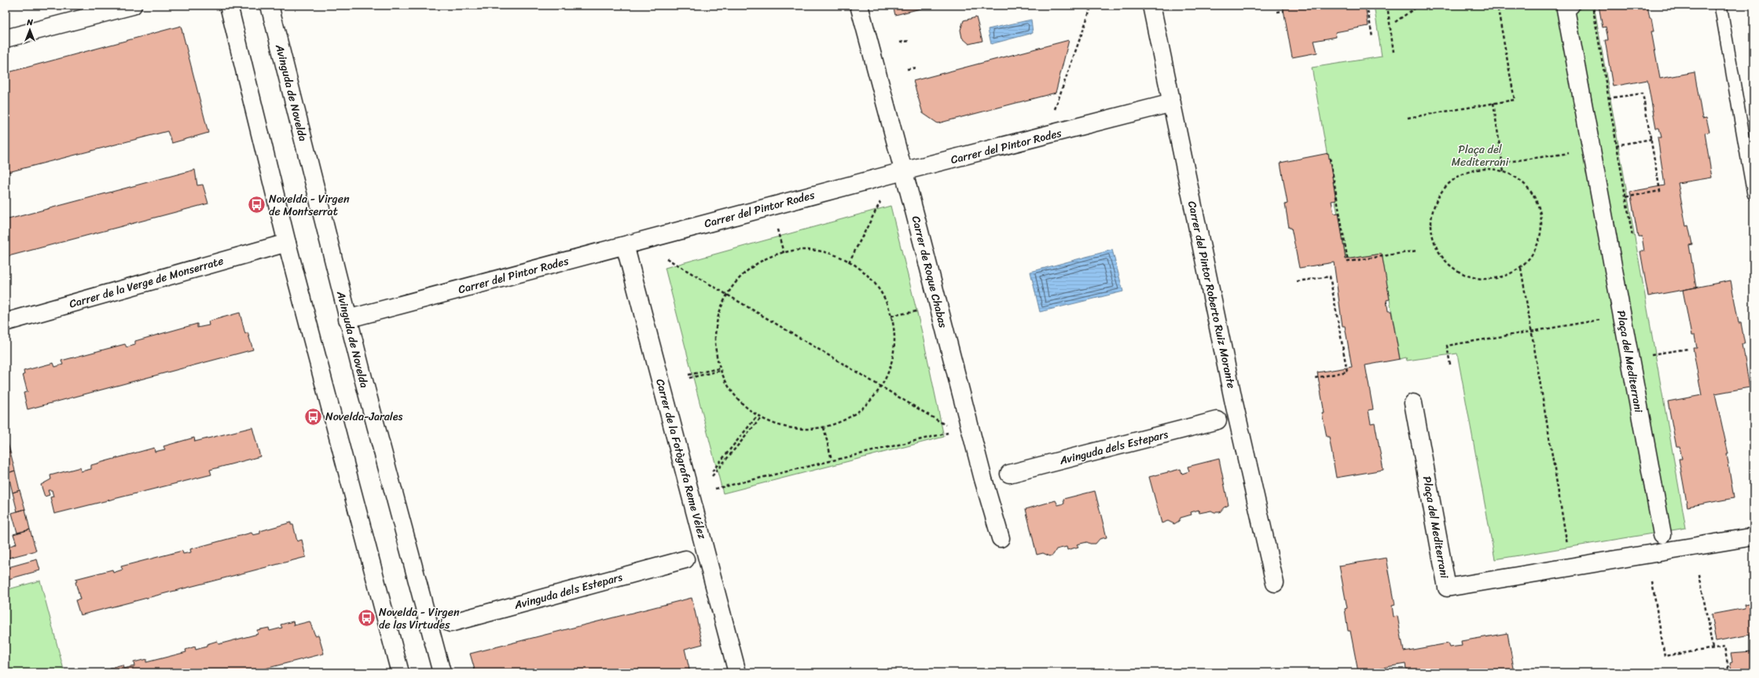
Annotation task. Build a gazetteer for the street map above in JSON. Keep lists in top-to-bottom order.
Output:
{
  "streets": {
    "street": [
      "Avinguda de Novelda",
      "Carrer del Pintor Rodes",
      "Carrer de Roque Chabas",
      "Carrer de la Verge de Monserrate",
      "Carrer del Pintor Roberto Ruiz Morante",
      "Plaça del Mediterrani",
      "Avinguda dels Estepars",
      "Carrer de la Fotògrafa Reme Vélez"
    ]
  },
  "crossings": [
    ["Avinguda de Novelda", "Carrer del Pintor Rodes"],
    ["Carrer del Pintor Rodes", "Carrer de Roque Chabas"],
    ["Carrer del Pintor Rodes", "Carrer del Pintor Roberto Ruiz Morante"],
    ["Carrer del Pintor Rodes", "Carrer de la Fotògrafa Reme Vélez"]
  ],
  "parks": ["Plaça del Mediterrani"],
  "places": {
    "bus stop": ["Novelda - Virgen de Montserrat", "Novelda-Jarales", "Novelda - Virgen de las Virtudes"]
  },
  "north": "top"
}
